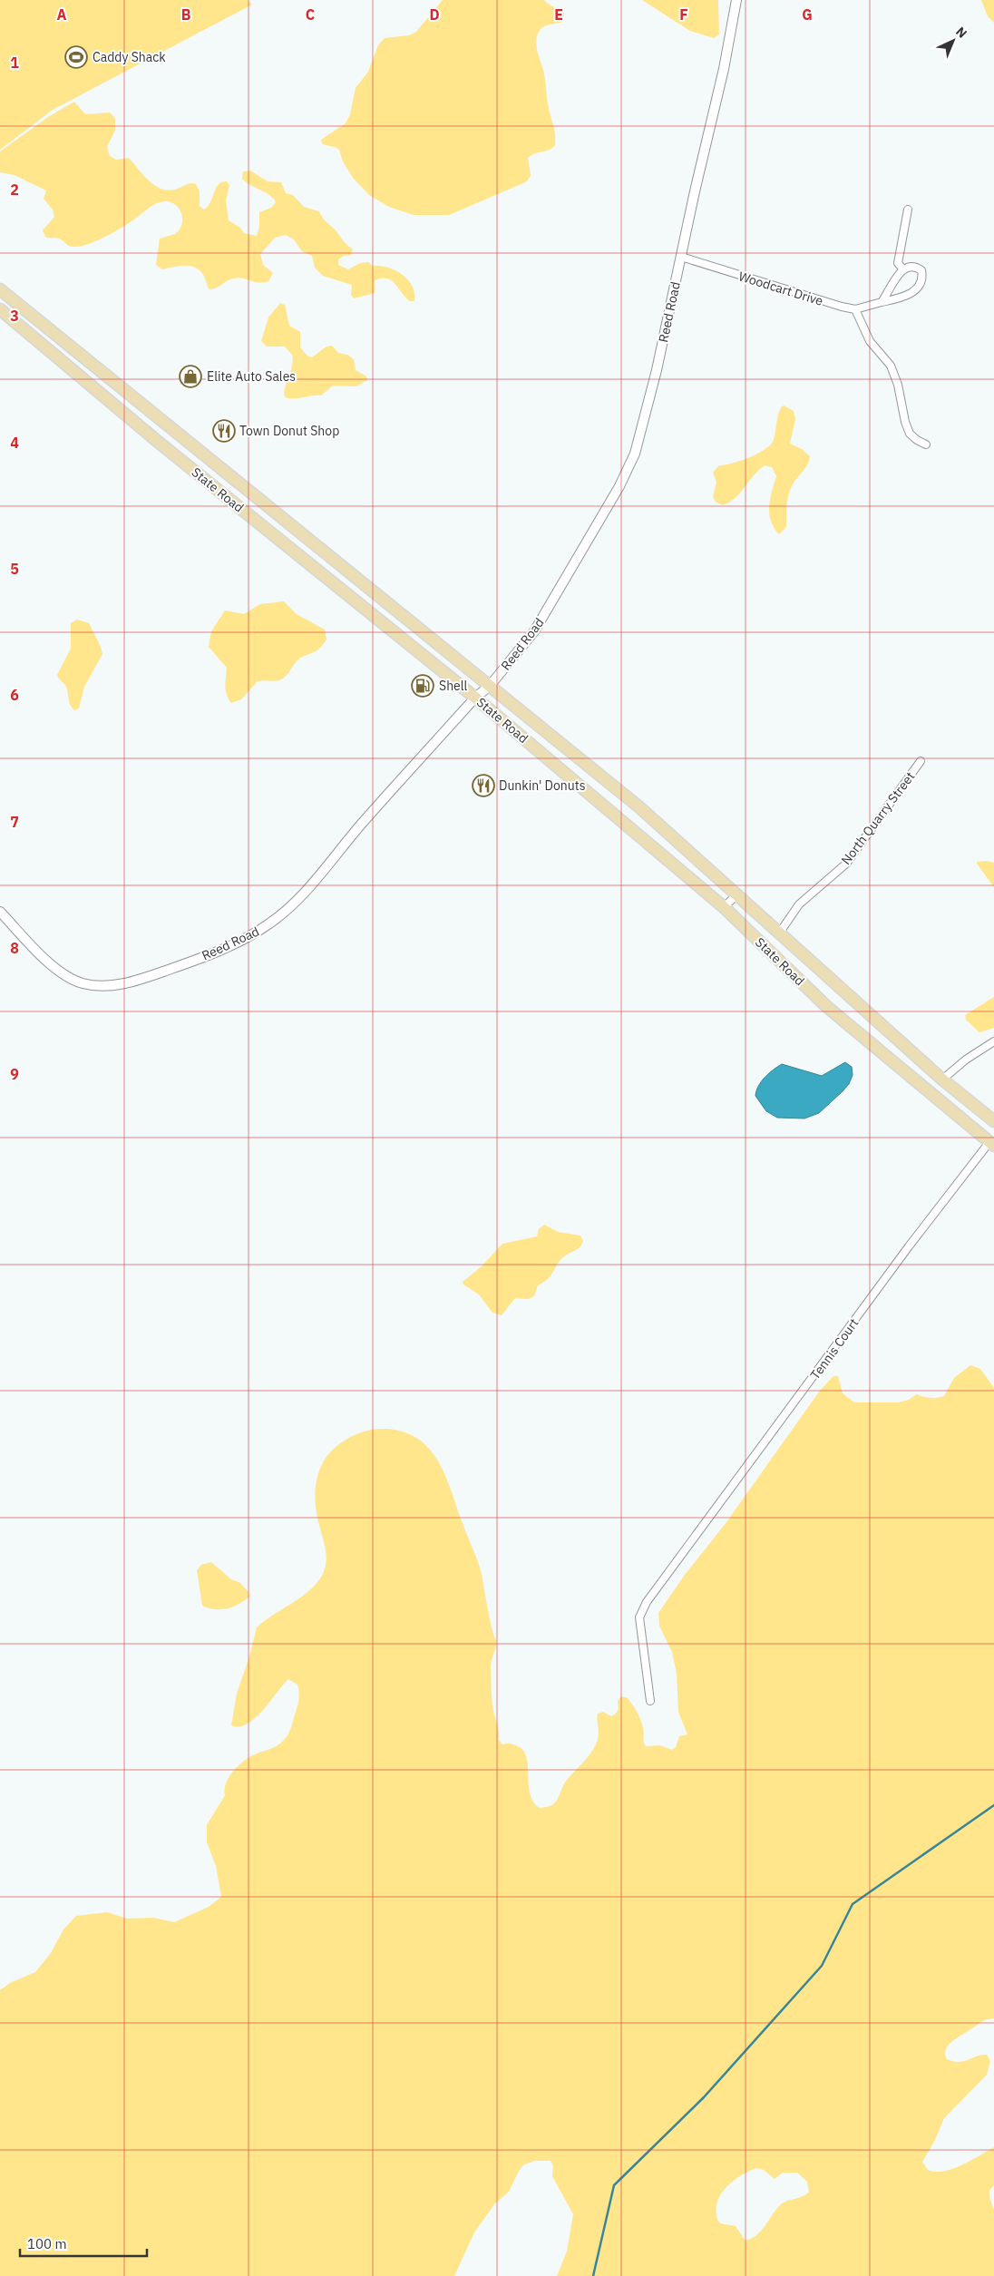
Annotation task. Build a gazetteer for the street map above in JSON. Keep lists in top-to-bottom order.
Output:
{
  "streets": {
    "main road": ["State Road"],
    "street": [
      "Woodcart Drive",
      "Reed Road",
      "North Quarry Street",
      "Tennis Court"
    ]
  },
  "crossings": [
    ["Woodcart Drive", "Reed Road"],
    ["Reed Road", "State Road"],
    ["State Road", "North Quarry Street"],
    ["State Road", "Tennis Court"]
  ],
  "places": {
    "sports": ["Caddy Shack"],
    "shop": ["Elite Auto Sales"],
    "restaurant": ["Town Donut Shop", "Dunkin' Donuts"],
    "fuel station": ["Shell"]
  },
  "scale_bar": "100 m",
  "north": "top right",
  "grid": {
    "columns": [
      "A",
      "B",
      "C",
      "D",
      "E",
      "F",
      "G"
    ],
    "rows": [
      "1",
      "2",
      "3",
      "4",
      "5",
      "6",
      "7",
      "8",
      "9"
    ]
  }
}
